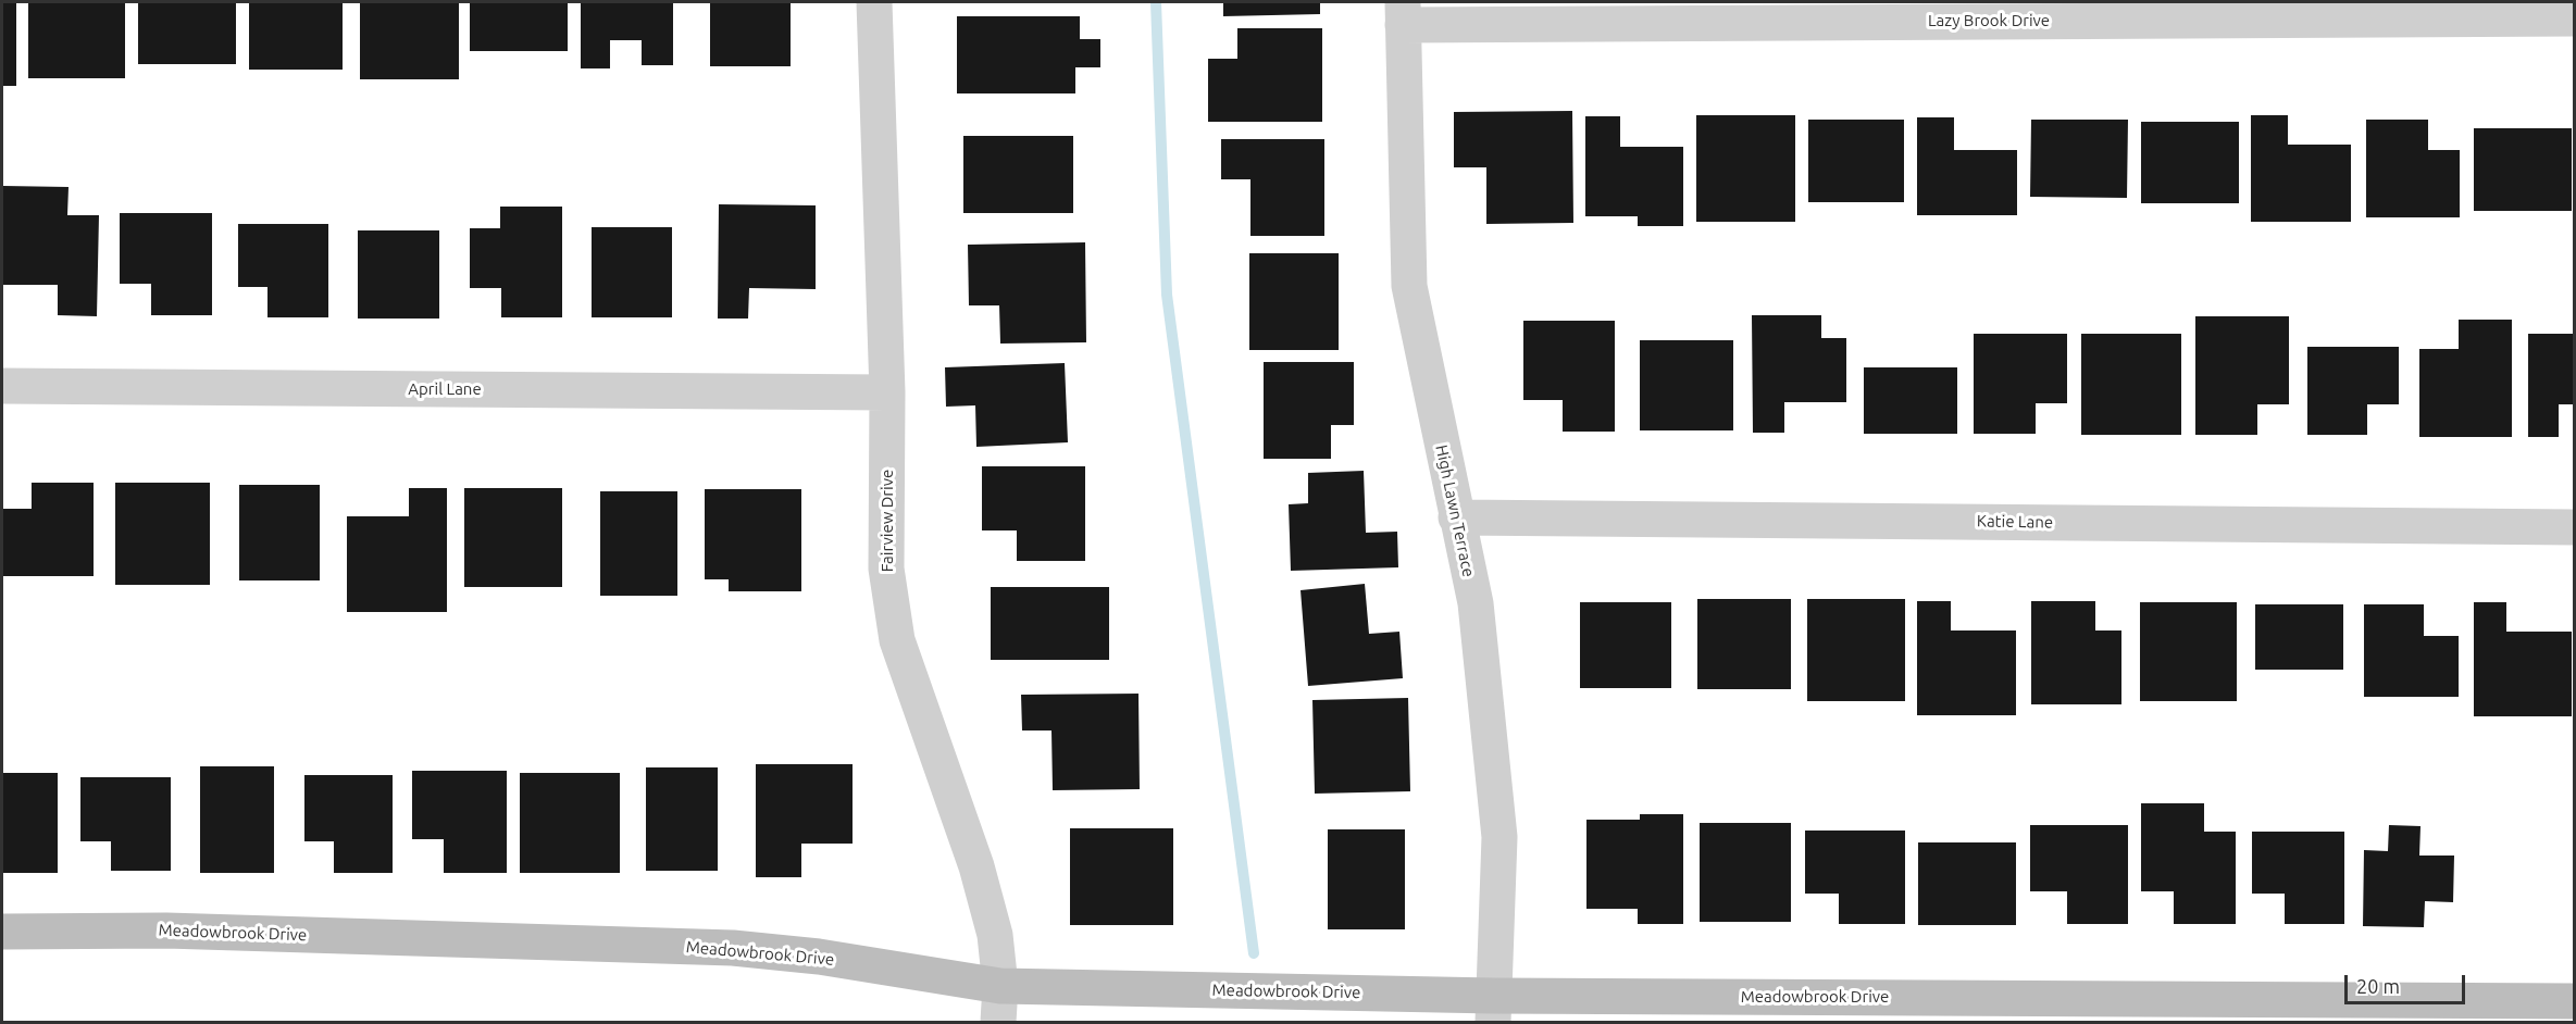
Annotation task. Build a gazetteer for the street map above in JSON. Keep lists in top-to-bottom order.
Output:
{
  "streets": {
    "street": [
      "Lazy Brook Drive",
      "April Lane",
      "High Lawn Terrace",
      "Fairview Drive",
      "Katie Lane",
      "Meadowbrook Drive"
    ]
  },
  "crossings": [
    ["Lazy Brook Drive", "High Lawn Terrace"],
    ["April Lane", "Fairview Drive"],
    ["High Lawn Terrace", "Katie Lane"],
    ["High Lawn Terrace", "Meadowbrook Drive"],
    ["Fairview Drive", "Meadowbrook Drive"]
  ],
  "scale_bar": "20 m"
}
